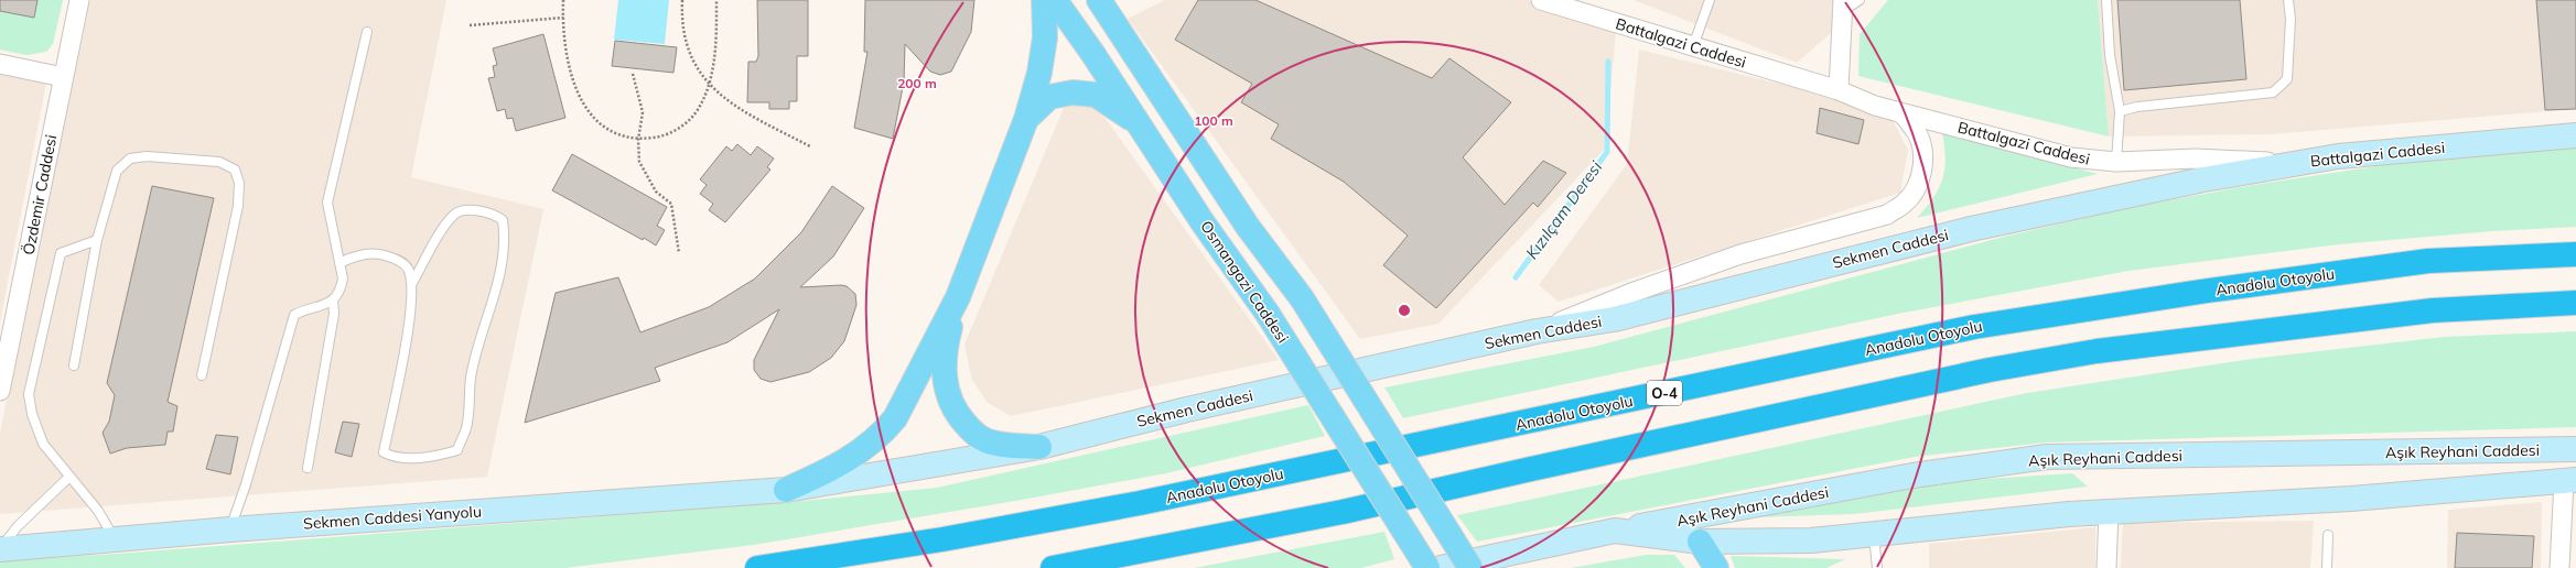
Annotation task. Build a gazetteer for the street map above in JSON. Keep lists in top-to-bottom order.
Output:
{
  "streets": {
    "highway": ["Anadolu Otoyolu", "O-4"],
    "main road": [
      "Battalgazi Caddesi",
      "Sekmen Caddesi",
      "Osmangazi Caddesi",
      "Aşık Reyhani Caddesi",
      "Sekmen Caddesi Yanyolu"
    ],
    "street": ["Özdemir Caddesi"]
  },
  "crossings": [
    ["Battalgazi Caddesi", "Sekmen Caddesi"],
    ["Sekmen Caddesi", "Sekmen Caddesi Yanyolu"]
  ],
  "water": ["Kızılçam Deresi"],
  "rings": ["200 m", "100 m"]
}
